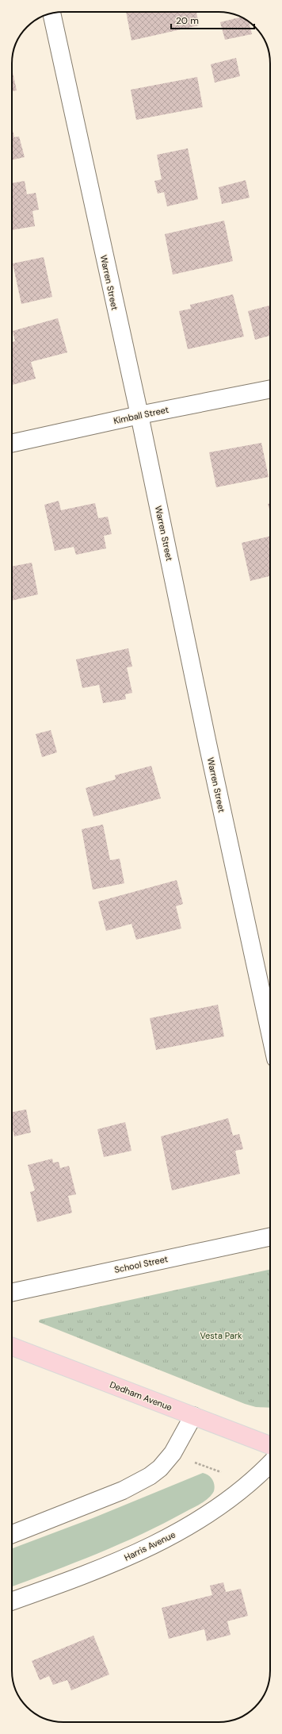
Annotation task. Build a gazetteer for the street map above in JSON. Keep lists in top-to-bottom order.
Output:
{
  "streets": {
    "main road": ["Dedham Avenue"],
    "street": [
      "Warren Street",
      "Kimball Street",
      "School Street",
      "Harris Avenue"
    ]
  },
  "crossings": [
    ["Warren Street", "Kimball Street"]
  ],
  "parks": ["Vesta Park"],
  "scale_bar": "20 m"
}
